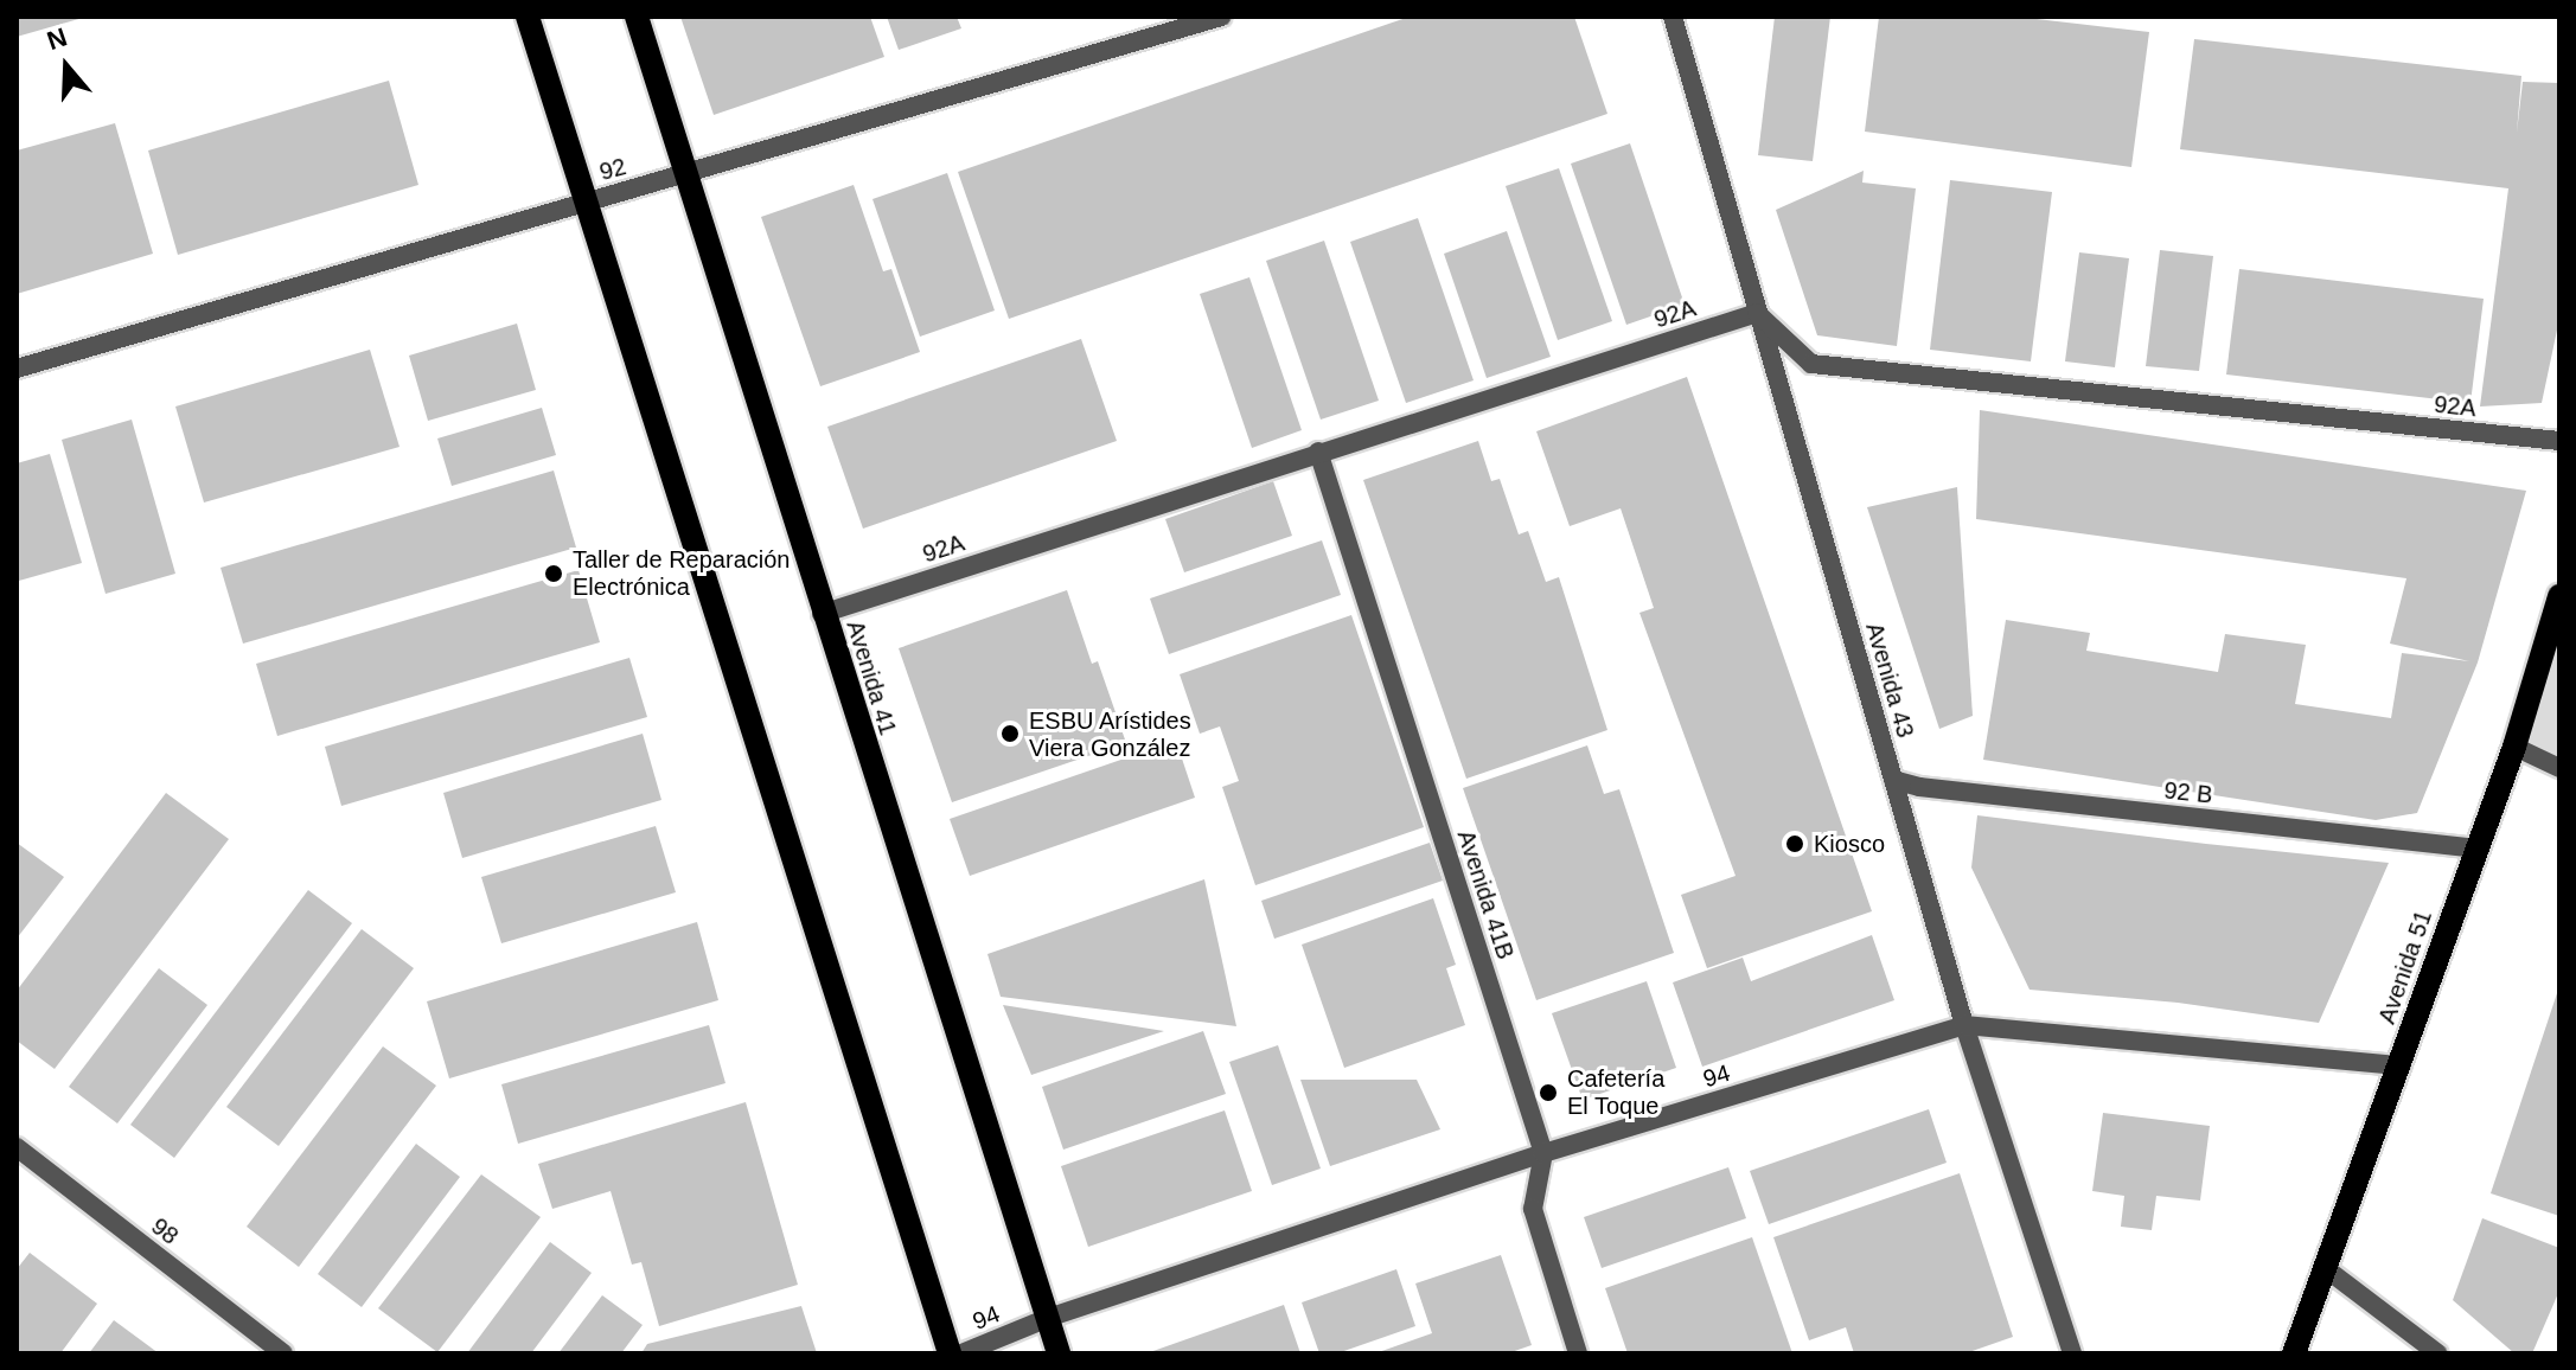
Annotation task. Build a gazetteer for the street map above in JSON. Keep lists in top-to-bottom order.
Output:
{
  "streets": {
    "main road": ["Avenida 41", "Avenida 51"],
    "street": [
      "92",
      "92A",
      "Avenida 43",
      "92 B",
      "Avenida 41B",
      "94",
      "98"
    ]
  },
  "crossings": [
    ["92", "Avenida 41"],
    ["92A", "Avenida 41"],
    ["92A", "Avenida 43"],
    ["92A", "Avenida 41B"],
    ["Avenida 41", "94"],
    ["Avenida 43", "92 B"],
    ["Avenida 43", "94"],
    ["92 B", "Avenida 51"],
    ["Avenida 41B", "94"],
    ["Avenida 51", "94"]
  ],
  "places": [
    "Taller de Reparación Electrónica",
    "ESBU Arístides Viera González",
    "Kiosco",
    "Cafetería El Toque"
  ],
  "north": "top"
}
